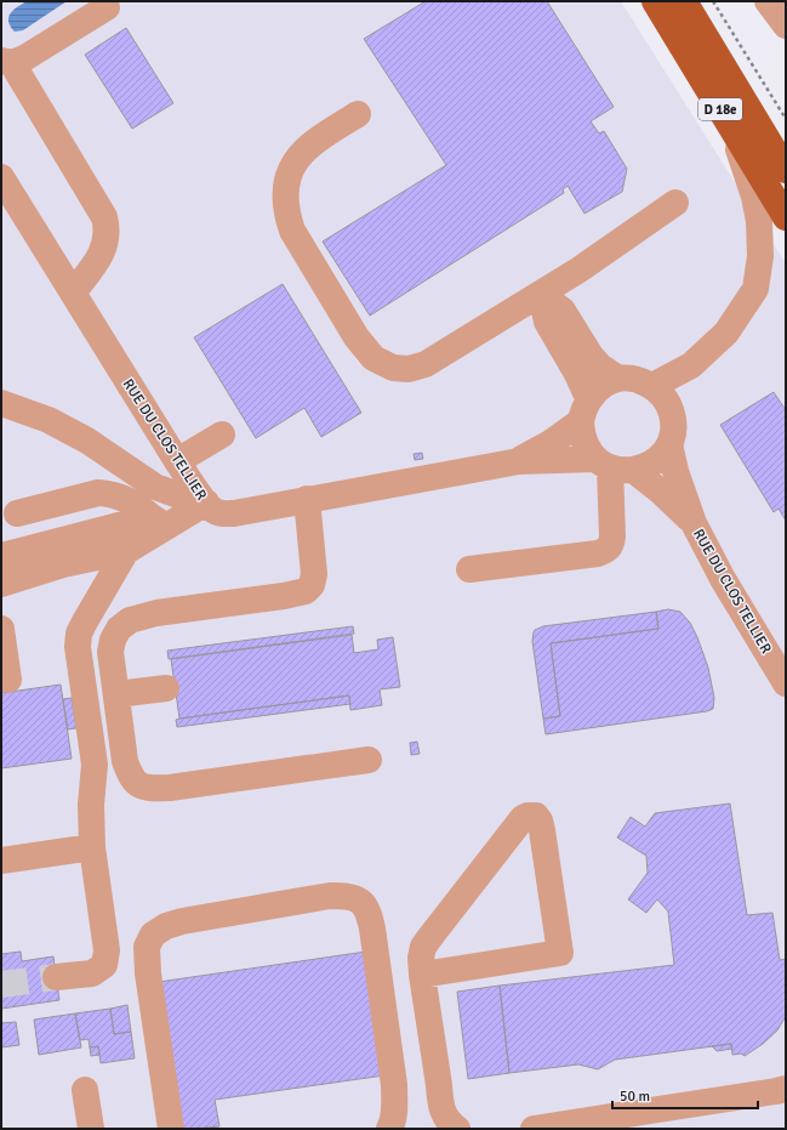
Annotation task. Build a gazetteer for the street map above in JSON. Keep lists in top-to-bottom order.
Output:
{
  "streets": {
    "main road": ["D 18e"],
    "street": ["RUE DU CLOS TELLIER"]
  },
  "scale_bar": "50 m"
}
